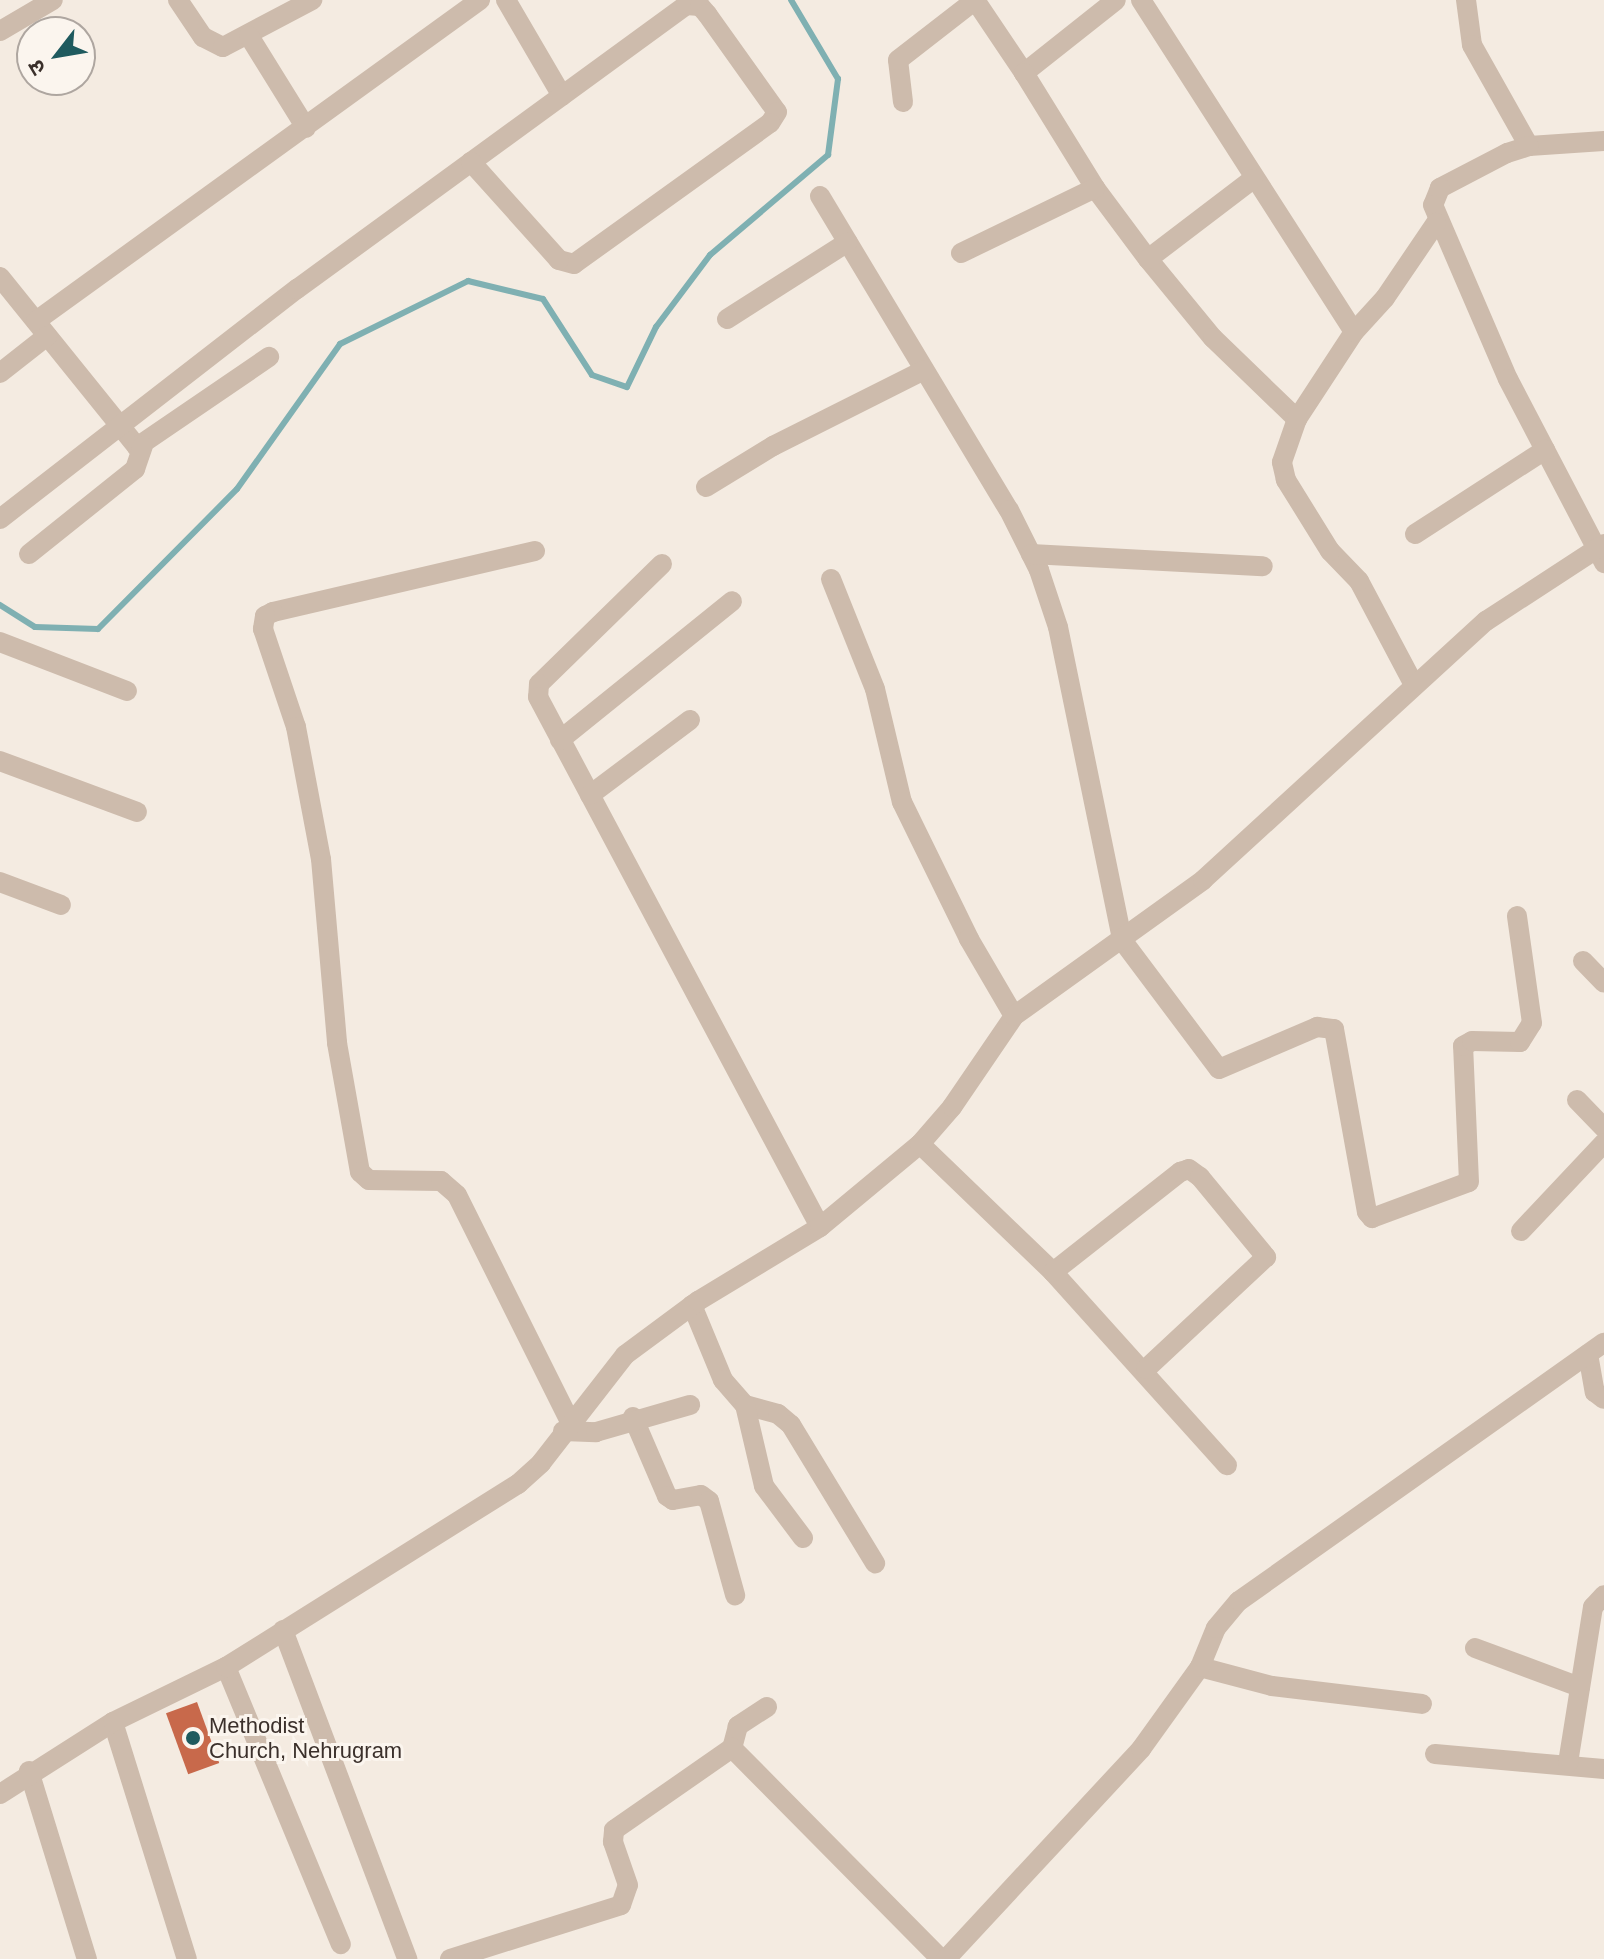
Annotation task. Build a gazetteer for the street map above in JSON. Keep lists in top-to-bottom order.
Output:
{
  "places": ["Methodist Church, Nehrugram"],
  "north": "bottom left"
}
